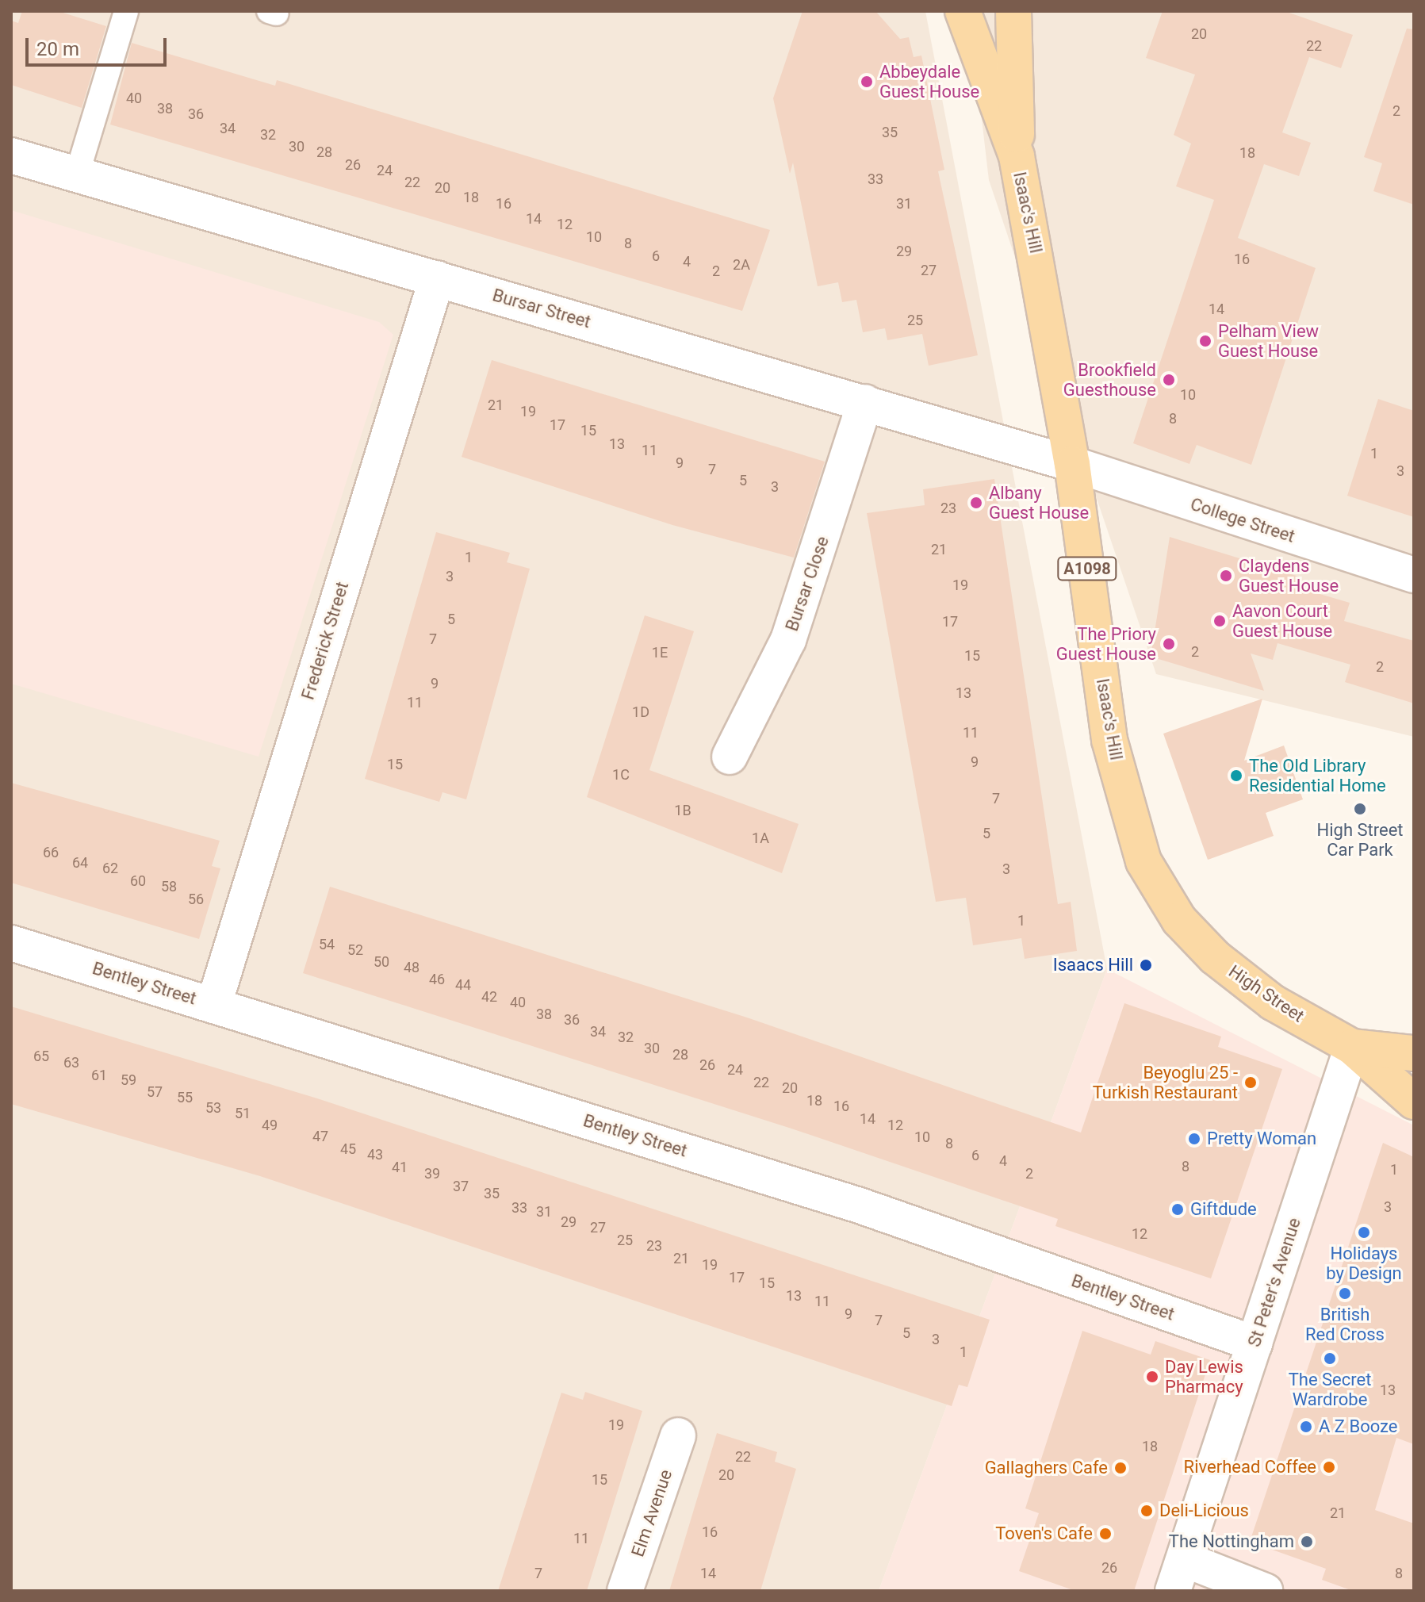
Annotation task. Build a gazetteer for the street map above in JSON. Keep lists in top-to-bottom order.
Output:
{
  "streets": {
    "main road": ["Isaac's Hill", "A1098", "High Street"],
    "street": [
      "Bursar Street",
      "College Street",
      "Bursar Close",
      "Frederick Street",
      "Bentley Street",
      "St Peter's Avenue",
      "Elm Avenue"
    ]
  },
  "crossings": [
    ["Isaac's Hill", "Bursar Street"],
    ["Isaac's Hill", "College Street"],
    ["Isaac's Hill", "High Street"],
    ["Bursar Street", "College Street"],
    ["Bursar Street", "Bursar Close"],
    ["Bursar Street", "Frederick Street"],
    ["Frederick Street", "Bentley Street"],
    ["Bentley Street", "St Peter's Avenue"],
    ["High Street", "St Peter's Avenue"]
  ],
  "places": [
    "Abbeydale Guest House",
    "Pelham View Guest House",
    "Brookfield Guesthouse",
    "Albany Guest House",
    "Claydens Guest House",
    "Aavon Court Guest House",
    "The Priory Guest House",
    "The Old Library Residential Home",
    "High Street Car Park",
    "Isaacs Hill",
    "Beyoglu 25 - Turkish Restaurant",
    "Pretty Woman",
    "Giftdude",
    "Holidays by Design",
    "British Red Cross",
    "The Secret Wardrobe",
    "Day Lewis Pharmacy",
    "A Z Booze",
    "Riverhead Coffee",
    "Gallaghers Cafe",
    "Deli-Licious",
    "Toven's Cafe",
    "The Nottingham"
  ],
  "house_numbers": [
    "20",
    "22",
    "40",
    "38",
    "2",
    "36",
    "34",
    "35",
    "32",
    "30",
    "28",
    "18",
    "26",
    "24",
    "33",
    "22",
    "20",
    "18",
    "16",
    "31",
    "14",
    "12",
    "10",
    "8",
    "29",
    "6",
    "16",
    "4",
    "2A",
    "27",
    "2",
    "14",
    "25",
    "10",
    "21",
    "19",
    "8",
    "17",
    "15",
    "13",
    "11",
    "1",
    "9",
    "7",
    "3",
    "5",
    "3",
    "23",
    "21",
    "1",
    "3",
    "19",
    "5",
    "17",
    "7",
    "2",
    "1E",
    "15",
    "2",
    "9",
    "13",
    "11",
    "1D",
    "11",
    "9",
    "15",
    "1C",
    "7",
    "1B",
    "5",
    "1A",
    "66",
    "64",
    "62",
    "3",
    "60",
    "58",
    "56",
    "1",
    "54",
    "52",
    "50",
    "48",
    "46",
    "44",
    "42",
    "40",
    "38",
    "36",
    "34",
    "32",
    "30",
    "28",
    "65",
    "63",
    "26",
    "24",
    "61",
    "59",
    "22",
    "20",
    "57",
    "55",
    "18",
    "16",
    "53",
    "51",
    "14",
    "49",
    "12",
    "47",
    "10",
    "8",
    "45",
    "43",
    "6",
    "4",
    "8",
    "41",
    "1",
    "39",
    "2",
    "37",
    "35",
    "3",
    "33",
    "31",
    "29",
    "27",
    "12",
    "25",
    "23",
    "21",
    "19",
    "17",
    "15",
    "13",
    "11",
    "9",
    "7",
    "5",
    "3",
    "1",
    "13",
    "19",
    "18",
    "22",
    "20",
    "15",
    "21",
    "16",
    "11",
    "26",
    "7",
    "14",
    "8"
  ],
  "scale_bar": "20 m"
}
